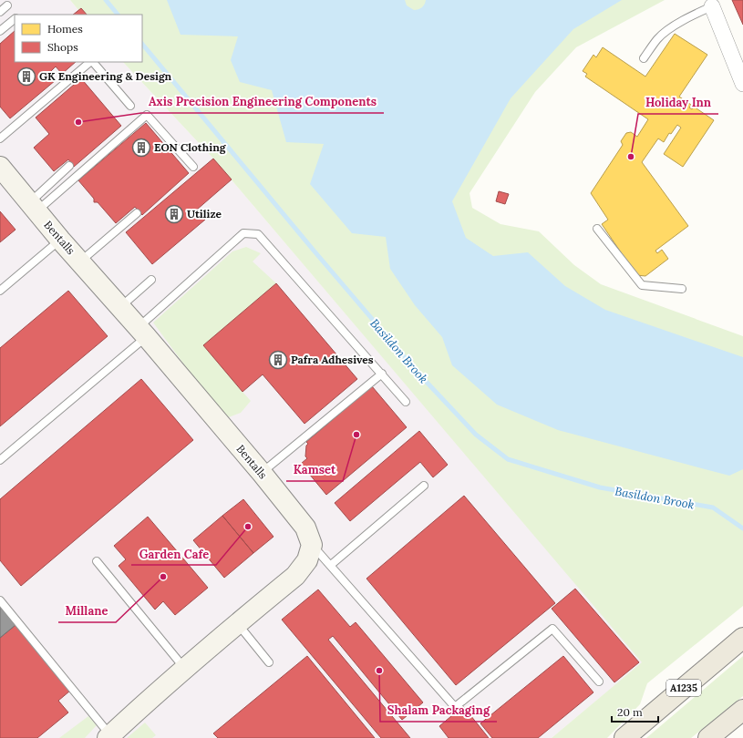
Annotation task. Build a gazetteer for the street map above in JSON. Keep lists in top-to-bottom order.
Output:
{
  "streets": {
    "main road": ["A1235"],
    "street": ["Bentalls"]
  },
  "water": ["Basildon Brook"],
  "places": {
    "building": [
      "GK Engineering & Design",
      "EON Clothing",
      "Utilize",
      "Pafra Adhesives"
    ],
    "other": [
      "Axis Precision Engineering Components",
      "Holiday Inn",
      "Kamset",
      "Garden Cafe",
      "Millane",
      "Shalam Packaging"
    ]
  },
  "legend": ["Homes", "Shops"],
  "scale_bar": "20 m"
}
